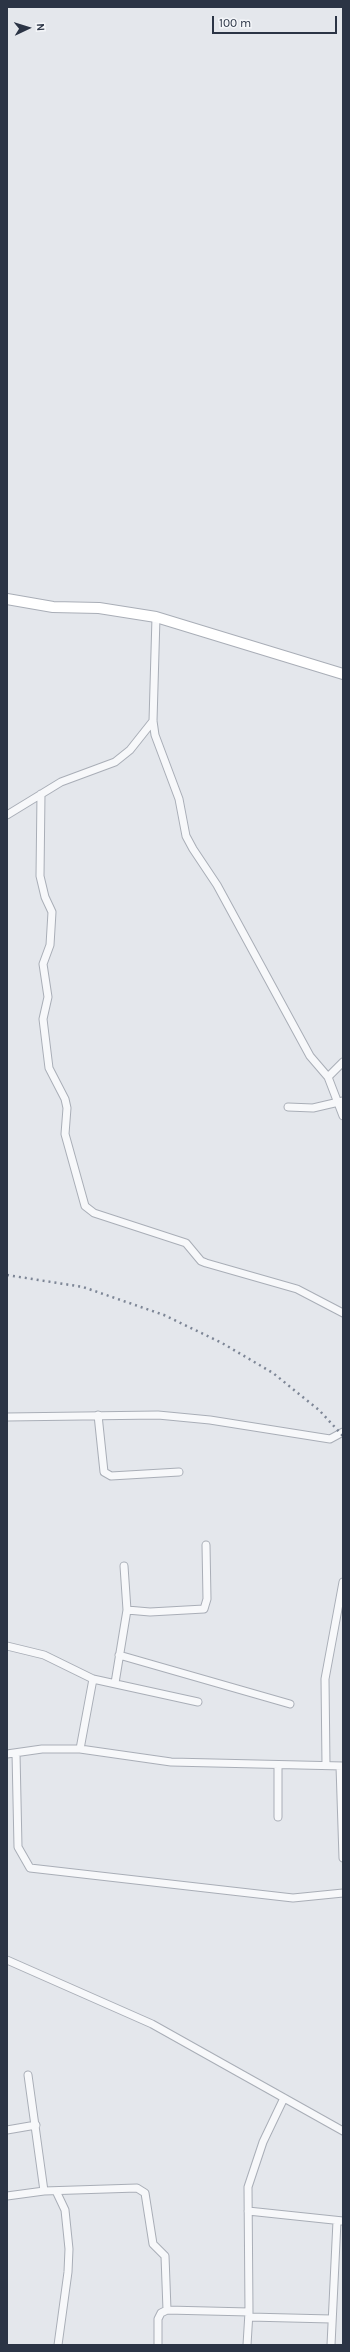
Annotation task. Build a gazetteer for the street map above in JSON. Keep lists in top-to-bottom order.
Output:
{
  "scale_bar": "100 m",
  "north": "right"
}
